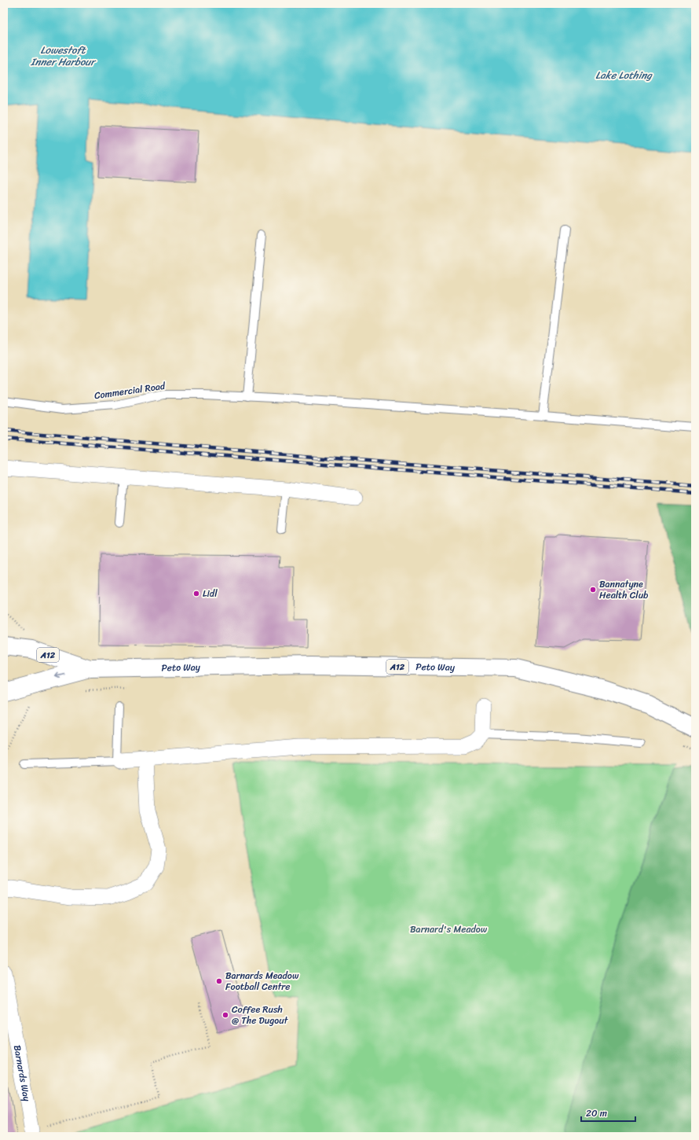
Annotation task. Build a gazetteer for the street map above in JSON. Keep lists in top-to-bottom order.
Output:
{
  "streets": {
    "highway": ["A12", "Peto Way"],
    "street": ["Barnards Way"],
    "lane": ["Commercial Road"]
  },
  "water": ["Lowestoft Inner Harbour", "Lake Lothing"],
  "parks": ["Barnard's Meadow"],
  "places": [
    "Bannatyne Health Club",
    "Lidl",
    "Barnards Meadow Football Centre",
    "Coffee Rush @ The Dugout"
  ],
  "scale_bar": "20 m"
}
